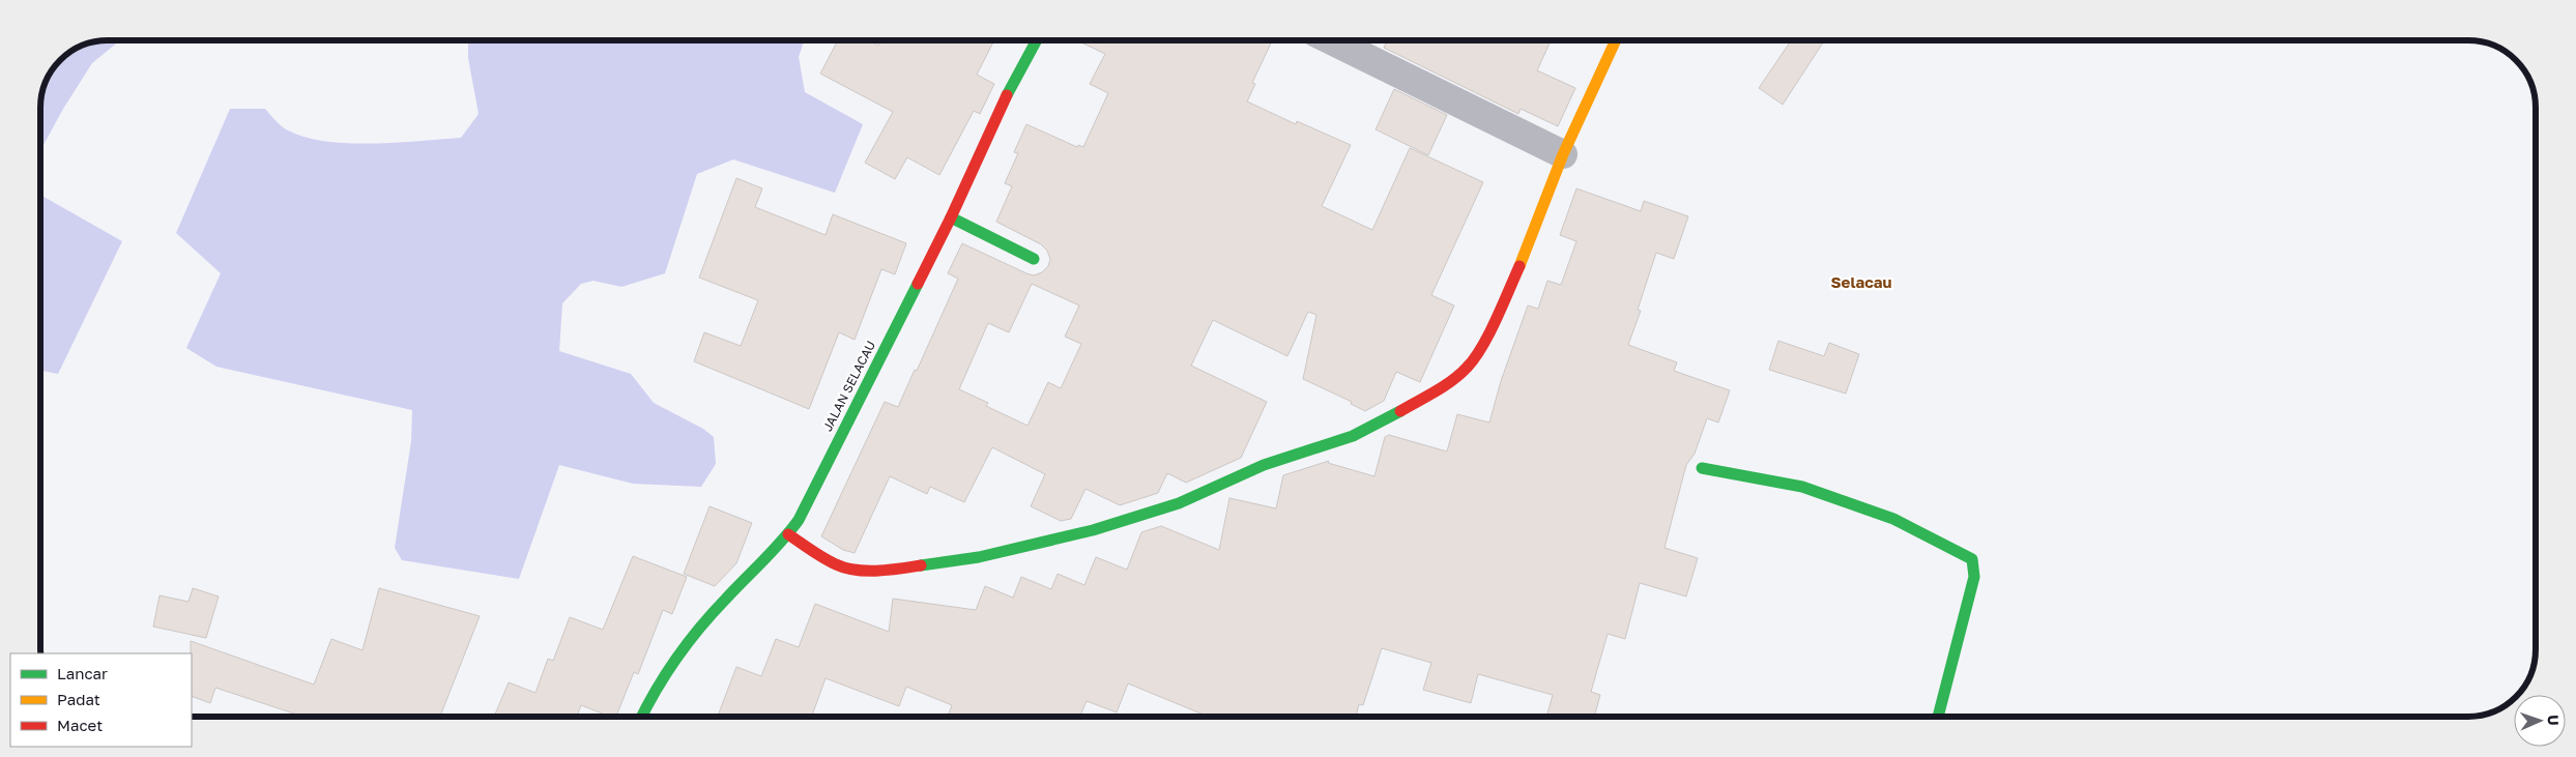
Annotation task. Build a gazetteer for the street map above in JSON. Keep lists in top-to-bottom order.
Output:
{
  "streets": {
    "street": ["JALAN SELACAU"]
  },
  "districts": ["Selacau"],
  "legend": ["Lancar", "Padat", "Macet"],
  "north": "right"
}
